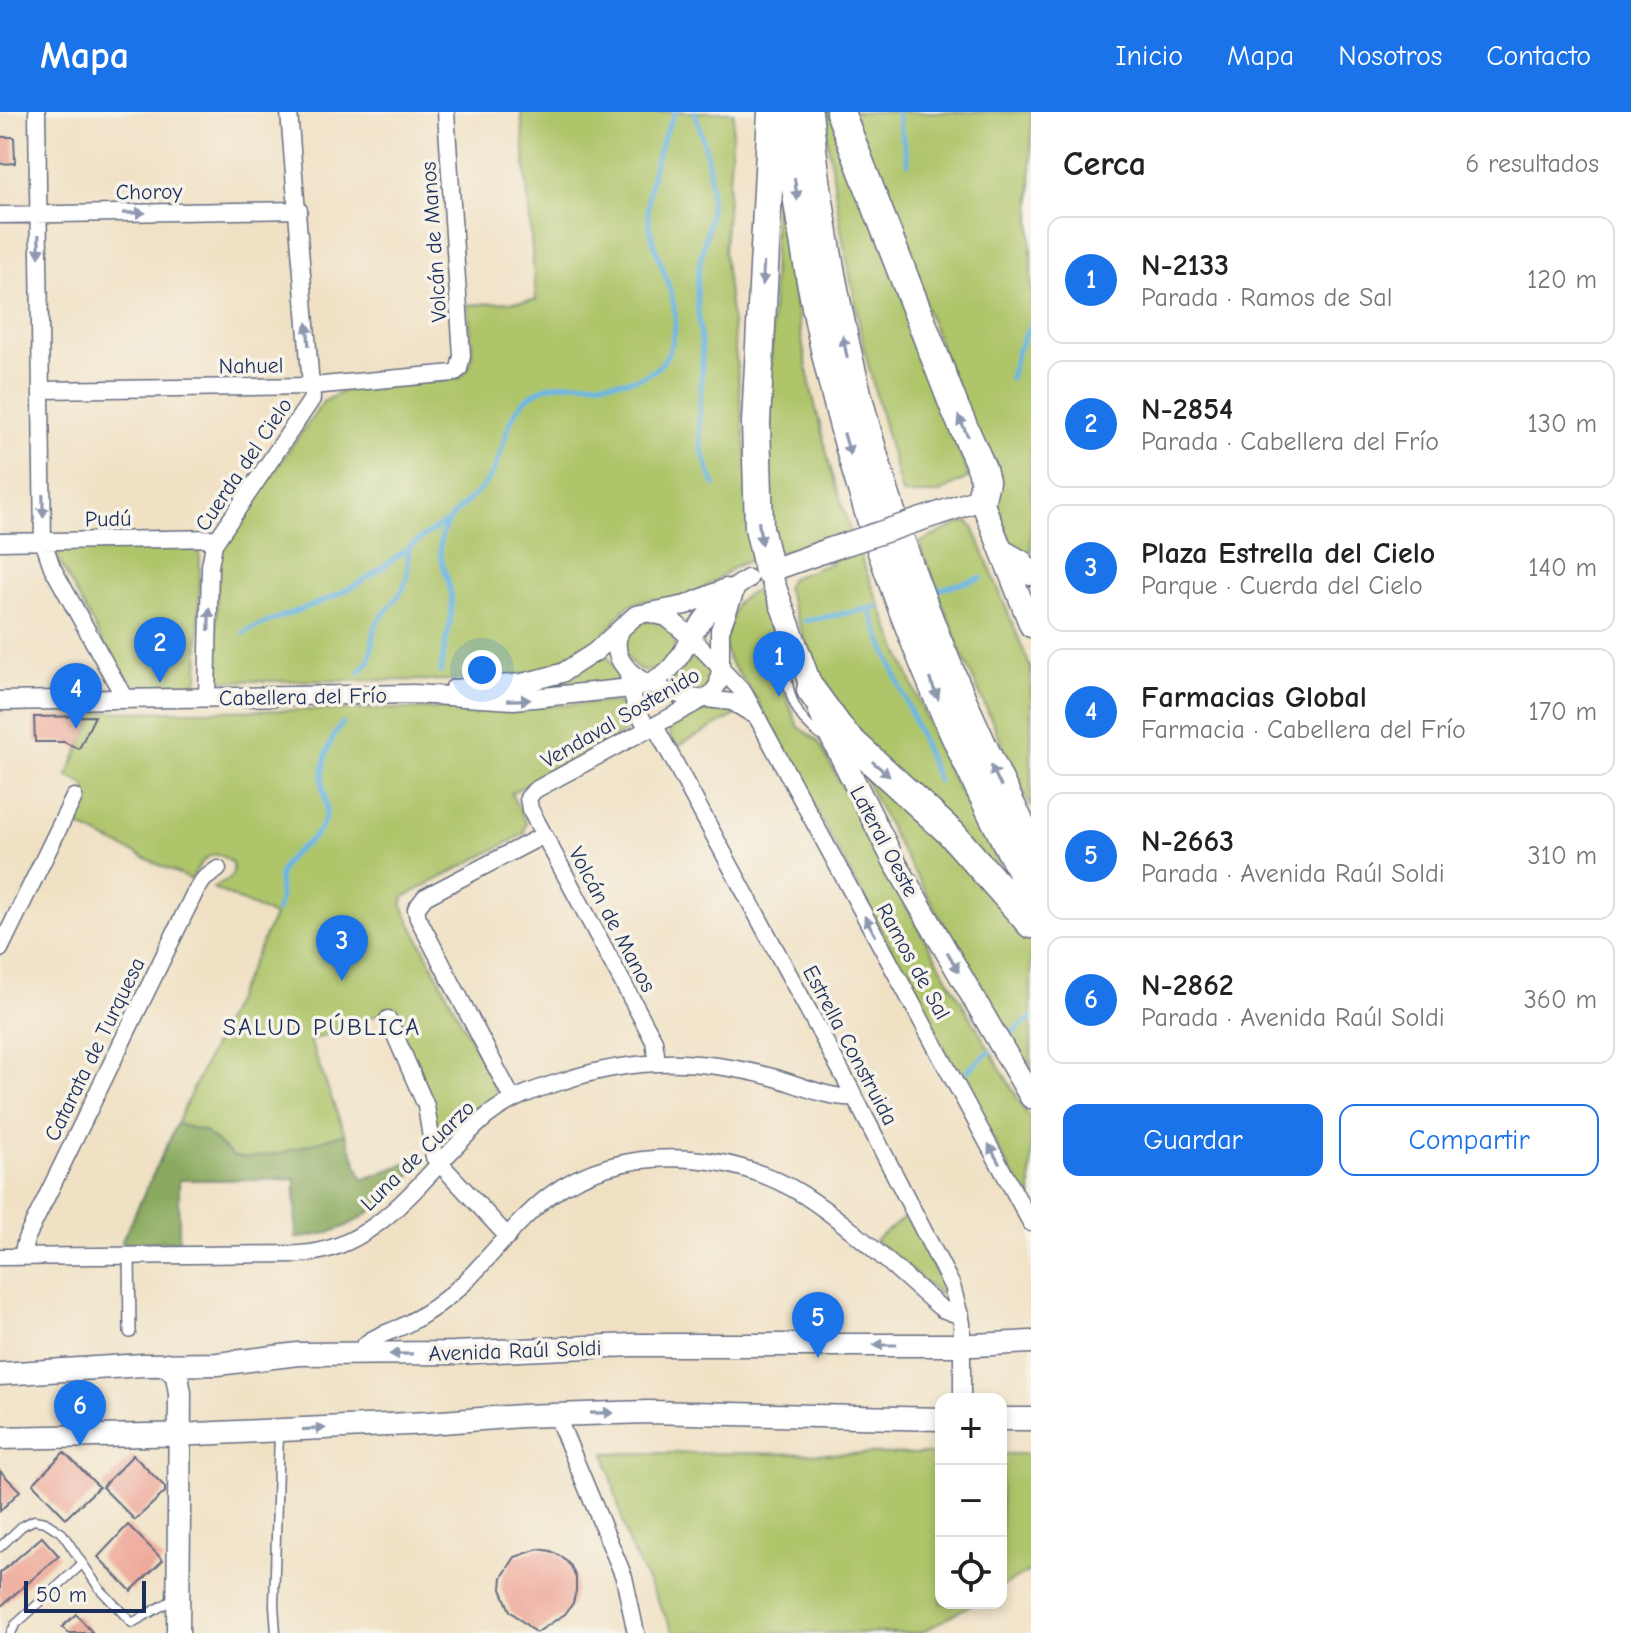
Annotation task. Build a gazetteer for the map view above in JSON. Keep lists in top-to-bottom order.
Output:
{
  "streets": {
    "main road": ["Lateral Oeste", "Avenida Raúl Soldi"],
    "street": [
      "Choroy",
      "Volcán de Manos",
      "Nahuel",
      "Cuerda del Cielo",
      "Pudú",
      "Cabellera del Frío",
      "Vendaval Sostenido",
      "Ramos de Sal",
      "Estrella Construida",
      "Catarata de Turquesa",
      "Luna de Cuarzo"
    ]
  },
  "crossings": [
    ["Choroy", "Cuerda del Cielo"],
    ["Volcán de Manos", "Nahuel"],
    ["Volcán de Manos", "Vendaval Sostenido"],
    ["Volcán de Manos", "Luna de Cuarzo"],
    ["Nahuel", "Cuerda del Cielo"],
    ["Cuerda del Cielo", "Pudú"],
    ["Cuerda del Cielo", "Cabellera del Frío"],
    ["Cabellera del Frío", "Estrella Construida"],
    ["Vendaval Sostenido", "Ramos de Sal"],
    ["Vendaval Sostenido", "Estrella Construida"],
    ["Estrella Construida", "Luna de Cuarzo"],
    ["Estrella Construida", "Avenida Raúl Soldi"],
    ["Catarata de Turquesa", "Luna de Cuarzo"]
  ],
  "one_way": [
    "Choroy",
    "Cuerda del Cielo",
    "Lateral Oeste",
    "Ramos de Sal"
  ],
  "districts": ["SALUD PÚBLICA"],
  "scale_bar": "50 m",
  "page": {
    "header": "Mapa",
    "nav": [
      "Inicio",
      "Mapa",
      "Nosotros",
      "Contacto"
    ],
    "heading": ["Cerca", "6 resultados"],
    "list": [
      {
        "mark": "1",
        "name": "N-2133",
        "note": "Parada · Ramos de Sal",
        "value": "120 m"
      },
      {
        "mark": "2",
        "name": "N-2854",
        "note": "Parada · Cabellera del Frío",
        "value": "130 m"
      },
      {
        "mark": "3",
        "name": "Plaza Estrella del Cielo",
        "note": "Parque · Cuerda del Cielo",
        "value": "140 m"
      },
      {
        "mark": "4",
        "name": "Farmacias Global",
        "note": "Farmacia · Cabellera del Frío",
        "value": "170 m"
      },
      {
        "mark": "5",
        "name": "N-2663",
        "note": "Parada · Avenida Raúl Soldi",
        "value": "310 m"
      },
      {
        "mark": "6",
        "name": "N-2862",
        "note": "Parada · Avenida Raúl Soldi",
        "value": "360 m"
      }
    ],
    "pins": [
      "2",
      "1",
      "4",
      "3",
      "5",
      "6"
    ],
    "buttons": ["Guardar", "Compartir"],
    "map_buttons": ["+", "−"],
    "scale": "50 m"
  }
}
